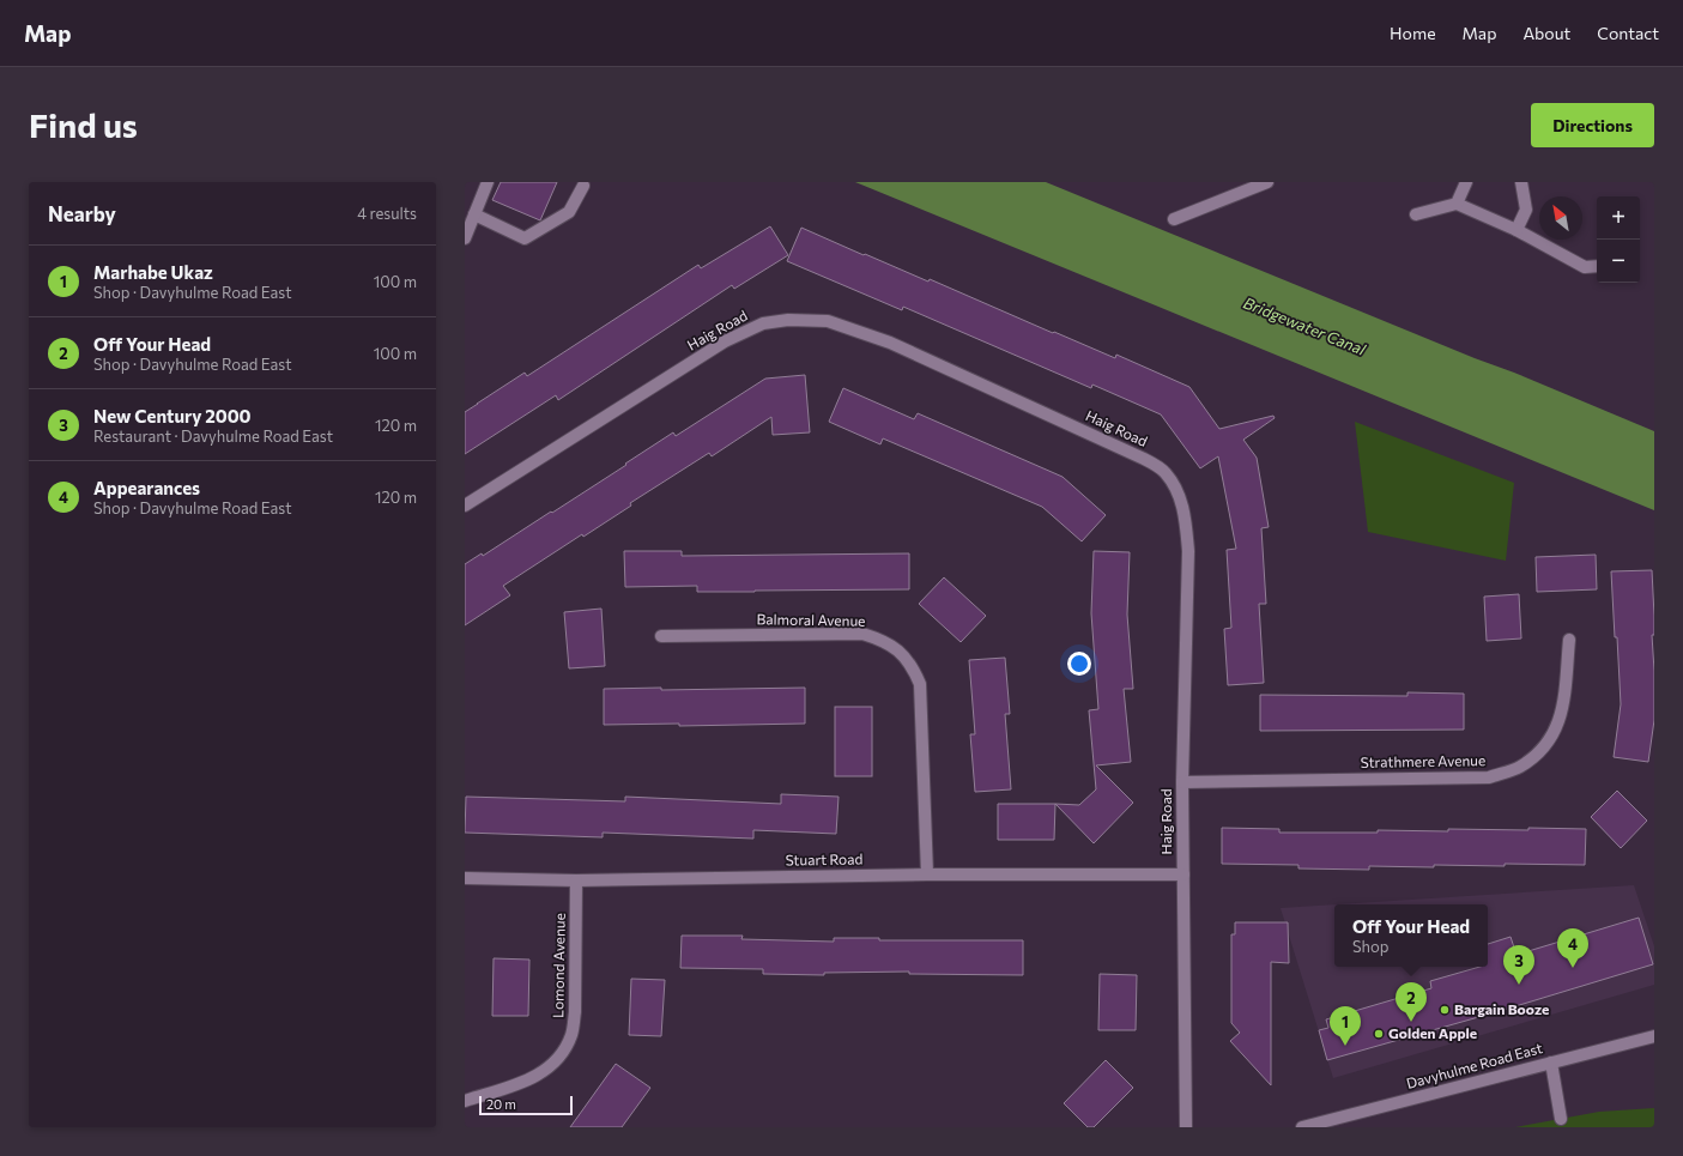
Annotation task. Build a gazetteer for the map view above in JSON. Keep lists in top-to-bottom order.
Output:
{
  "streets": {
    "street": [
      "Haig Road",
      "Balmoral Avenue",
      "Strathmere Avenue",
      "Stuart Road",
      "Lomond Avenue",
      "Davyhulme Road East"
    ]
  },
  "crossings": [
    ["Haig Road", "Strathmere Avenue"],
    ["Haig Road", "Stuart Road"],
    ["Balmoral Avenue", "Stuart Road"],
    ["Stuart Road", "Lomond Avenue"]
  ],
  "water": ["Bridgewater Canal"],
  "places": ["Bargain Booze", "Golden Apple"],
  "scale_bar": "20 m",
  "north": "top left",
  "page": {
    "header": "Map",
    "nav": [
      "Home",
      "Map",
      "About",
      "Contact"
    ],
    "buttons": "Directions",
    "title": "Find us",
    "heading": ["Nearby", "4 results"],
    "map_buttons": ["+", "−"],
    "list": [
      {
        "mark": "1",
        "name": "Marhabe Ukaz",
        "note": "Shop · Davyhulme Road East",
        "value": "100 m"
      },
      {
        "mark": "2",
        "name": "Off Your Head",
        "note": "Shop · Davyhulme Road East",
        "value": "100 m"
      },
      {
        "mark": "3",
        "name": "New Century 2000",
        "note": "Restaurant · Davyhulme Road East",
        "value": "120 m"
      },
      {
        "mark": "4",
        "name": "Appearances",
        "note": "Shop · Davyhulme Road East",
        "value": "120 m"
      }
    ],
    "popup": ["Off Your Head", "Shop"],
    "pins": [
      "4",
      "3",
      "2",
      "1"
    ],
    "scale": "20 m"
  }
}
